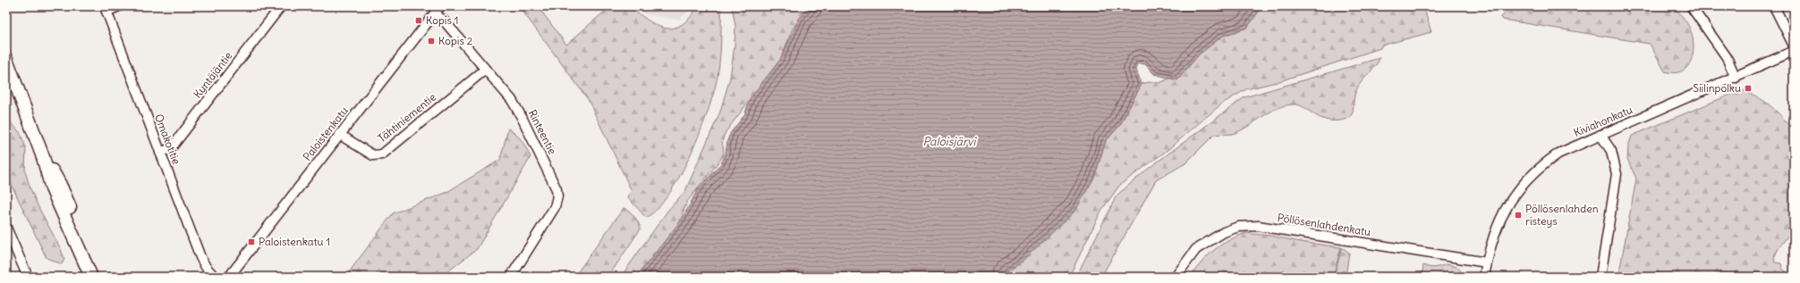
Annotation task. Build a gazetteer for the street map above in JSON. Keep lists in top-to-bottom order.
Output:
{
  "streets": {
    "street": [
      "Kyntäjäntie",
      "Tähtiniementie",
      "Kiviahonkatu",
      "Rinteentie",
      "Paloistenkatu",
      "Omakotitie",
      "Pöllösenlahdenkatu"
    ]
  },
  "crossings": [
    ["Kyntäjäntie", "Omakotitie"],
    ["Tähtiniementie", "Rinteentie"],
    ["Tähtiniementie", "Paloistenkatu"],
    ["Kiviahonkatu", "Pöllösenlahdenkatu"],
    ["Rinteentie", "Paloistenkatu"]
  ],
  "water": ["Paloisjärvi"],
  "places": {
    "transit": [
      "Kopis 1",
      "Kopis 2",
      "Siilinpolku",
      "Pöllösenlahden risteys",
      "Paloistenkatu 1"
    ]
  }
}
